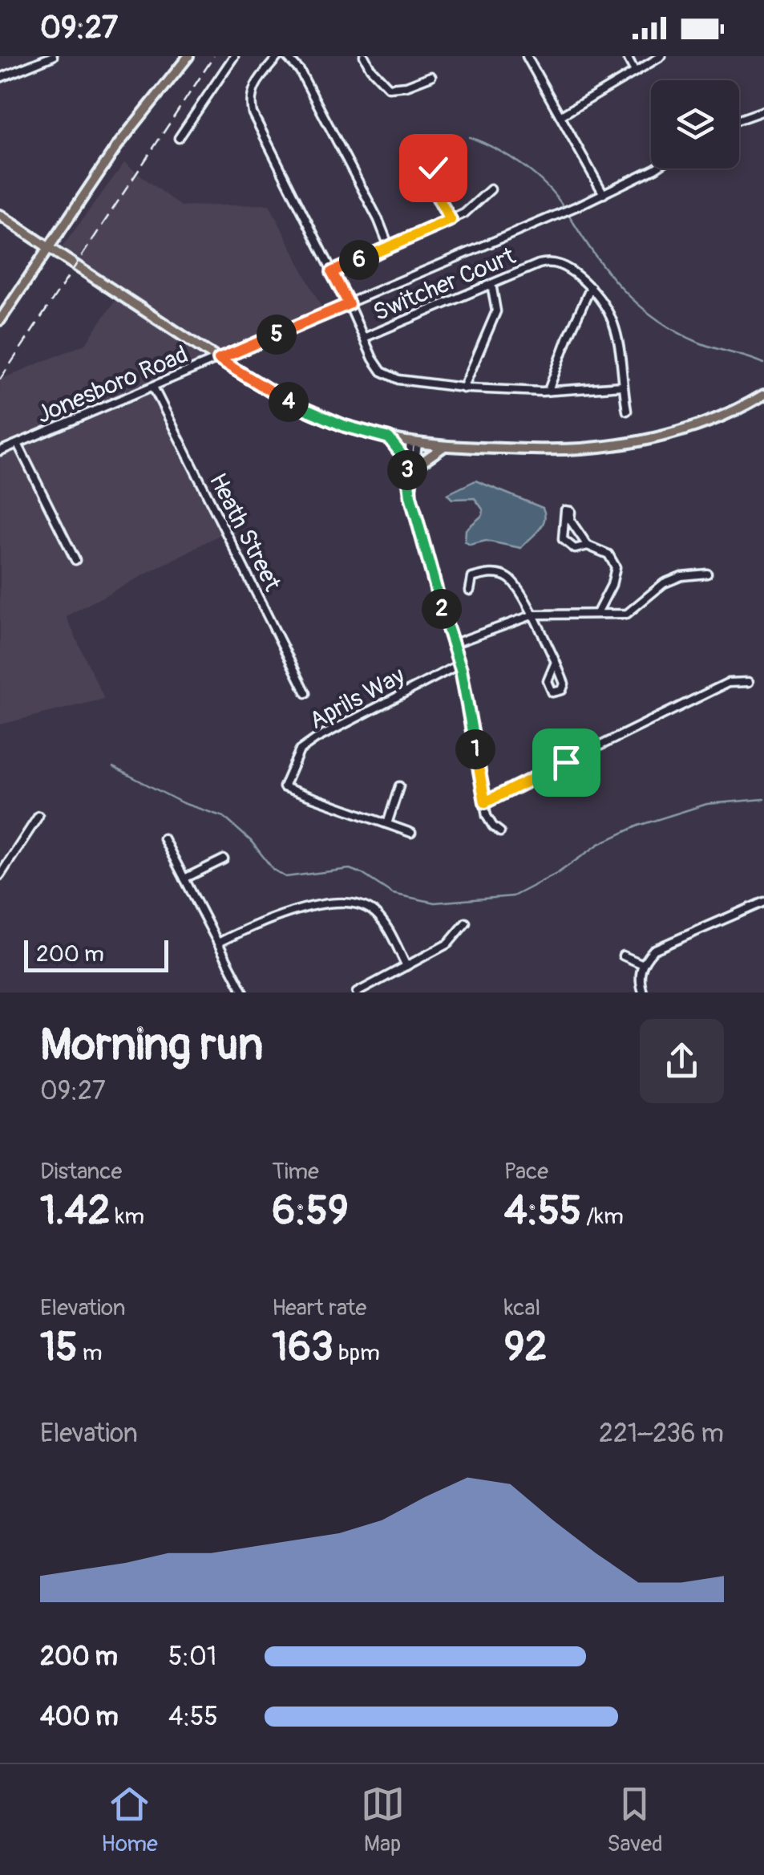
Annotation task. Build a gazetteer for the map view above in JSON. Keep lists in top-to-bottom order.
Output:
{
  "streets": {
    "street": [
      "Switcher Court",
      "Jonesboro Road",
      "Heath Street",
      "Aprils Way"
    ]
  },
  "crossings": [
    ["Jonesboro Road", "Heath Street"]
  ],
  "scale_bar": "200 m",
  "page": {
    "status": "09:27",
    "pins": [
      "6",
      "5",
      "4",
      "3",
      "2",
      "1"
    ],
    "scale": "200 m",
    "heading": ["Morning run", "09:27"],
    "stats": [
      ["Distance", "1.42 km"],
      ["Time", "6:59"],
      ["Pace", "4:55 /km"],
      ["Elevation", "15 m"],
      ["Heart rate", "163 bpm"],
      ["kcal", "92"]
    ],
    "chart": ["Elevation", "221–236 m"],
    "list": [
      {
        "name": "200 m",
        "note": "5:01"
      },
      {
        "name": "400 m",
        "note": "4:55"
      }
    ],
    "tabs": ["Home", "Map", "Saved"]
  }
}
